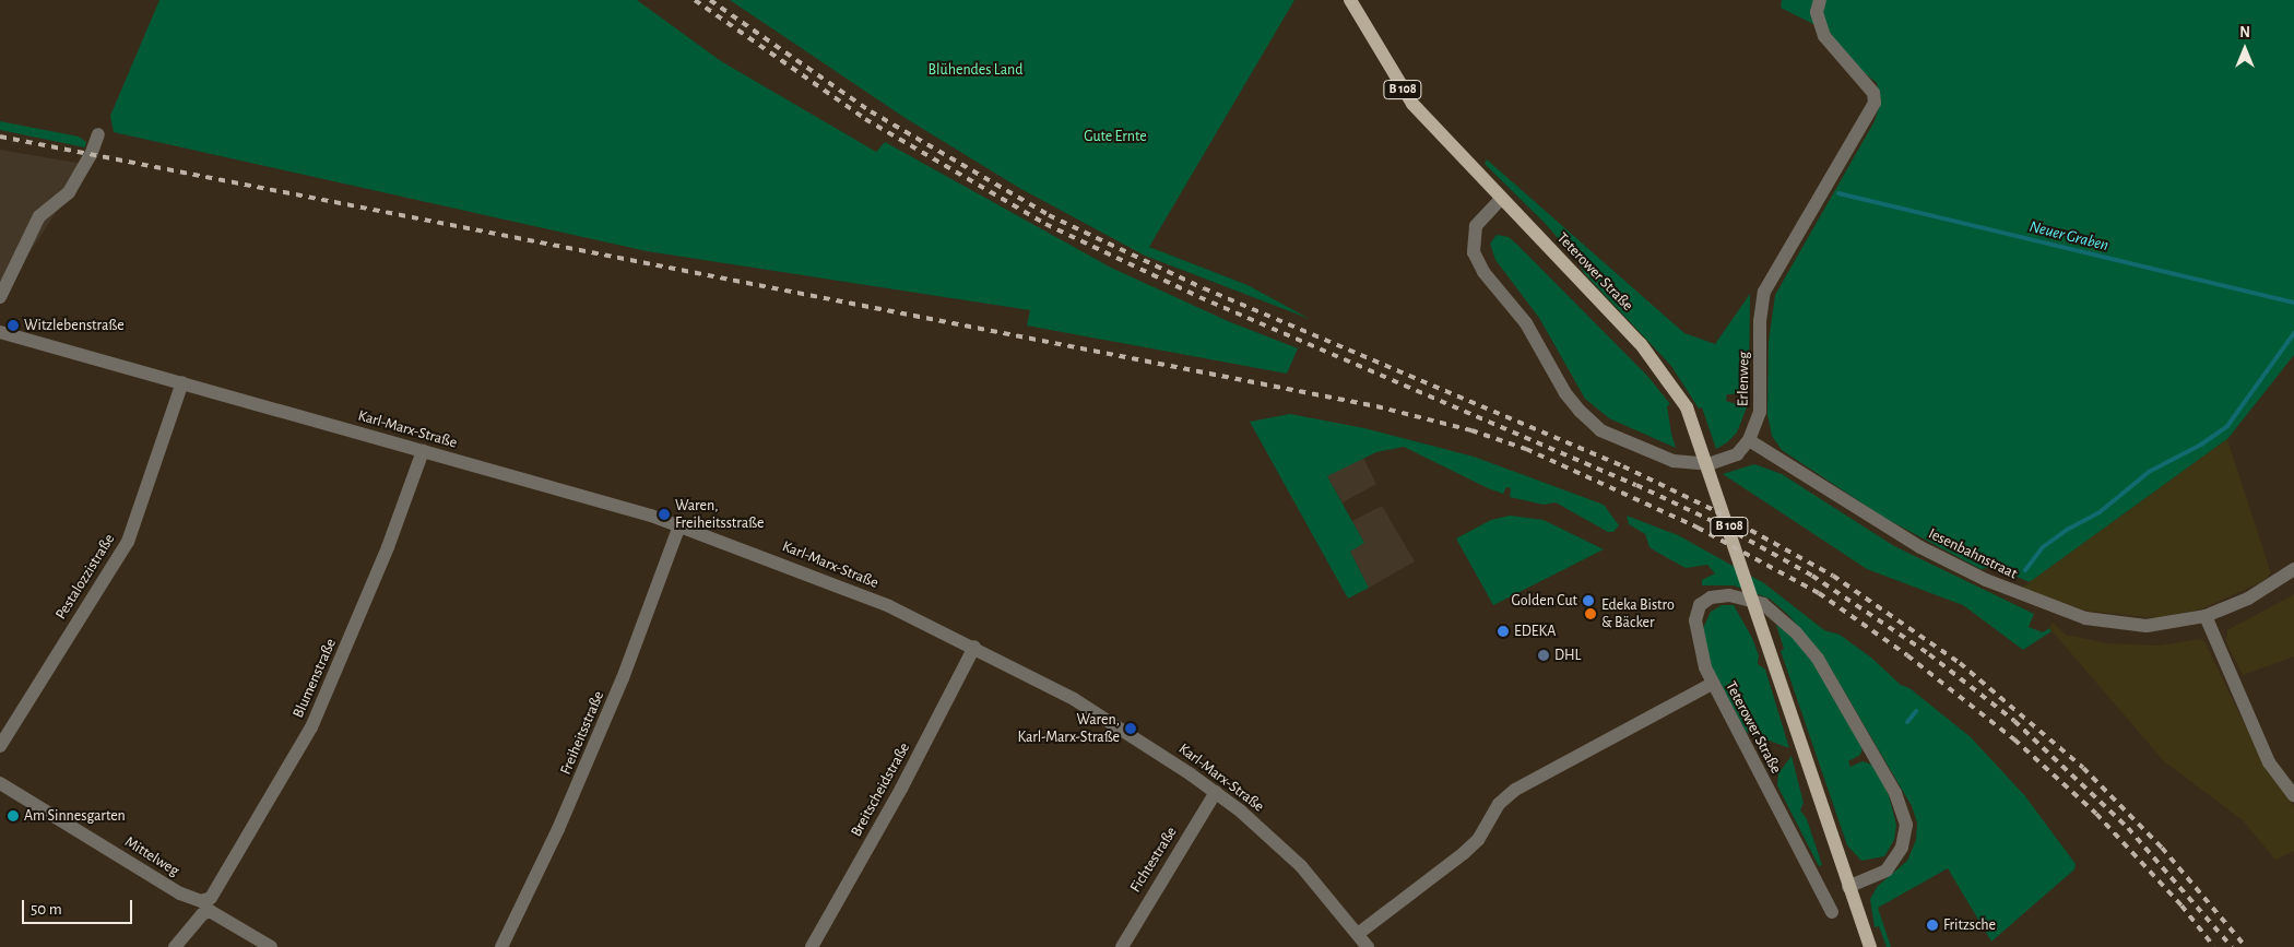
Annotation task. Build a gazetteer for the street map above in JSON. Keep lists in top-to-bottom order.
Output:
{
  "streets": {
    "main road": ["B 108", "Teterower Straße"],
    "street": [
      "Erlenweg",
      "Karl-Marx-Straße",
      "Iesenbahnstraat",
      "Pestalozzistraße",
      "Blumenstraße",
      "Freiheitsstraße",
      "Breitscheidstraße",
      "Mittelweg",
      "Fichtestraße"
    ]
  },
  "crossings": [
    ["Erlenweg", "Iesenbahnstraat"],
    ["Karl-Marx-Straße", "Pestalozzistraße"],
    ["Karl-Marx-Straße", "Blumenstraße"],
    ["Karl-Marx-Straße", "Freiheitsstraße"],
    ["Karl-Marx-Straße", "Breitscheidstraße"],
    ["Karl-Marx-Straße", "Fichtestraße"],
    ["Blumenstraße", "Mittelweg"]
  ],
  "water": ["Neuer Graben"],
  "parks": ["Blühendes Land", "Gute Ernte"],
  "places": [
    "Witzlebenstraße",
    "Waren, Freiheitsstraße",
    "Golden Cut",
    "Edeka Bistro & Bäcker",
    "EDEKA",
    "DHL",
    "Waren, Karl-Marx-Straße",
    "Am Sinnesgarten",
    "Fritzsche"
  ],
  "scale_bar": "50 m",
  "north": "top"
}
